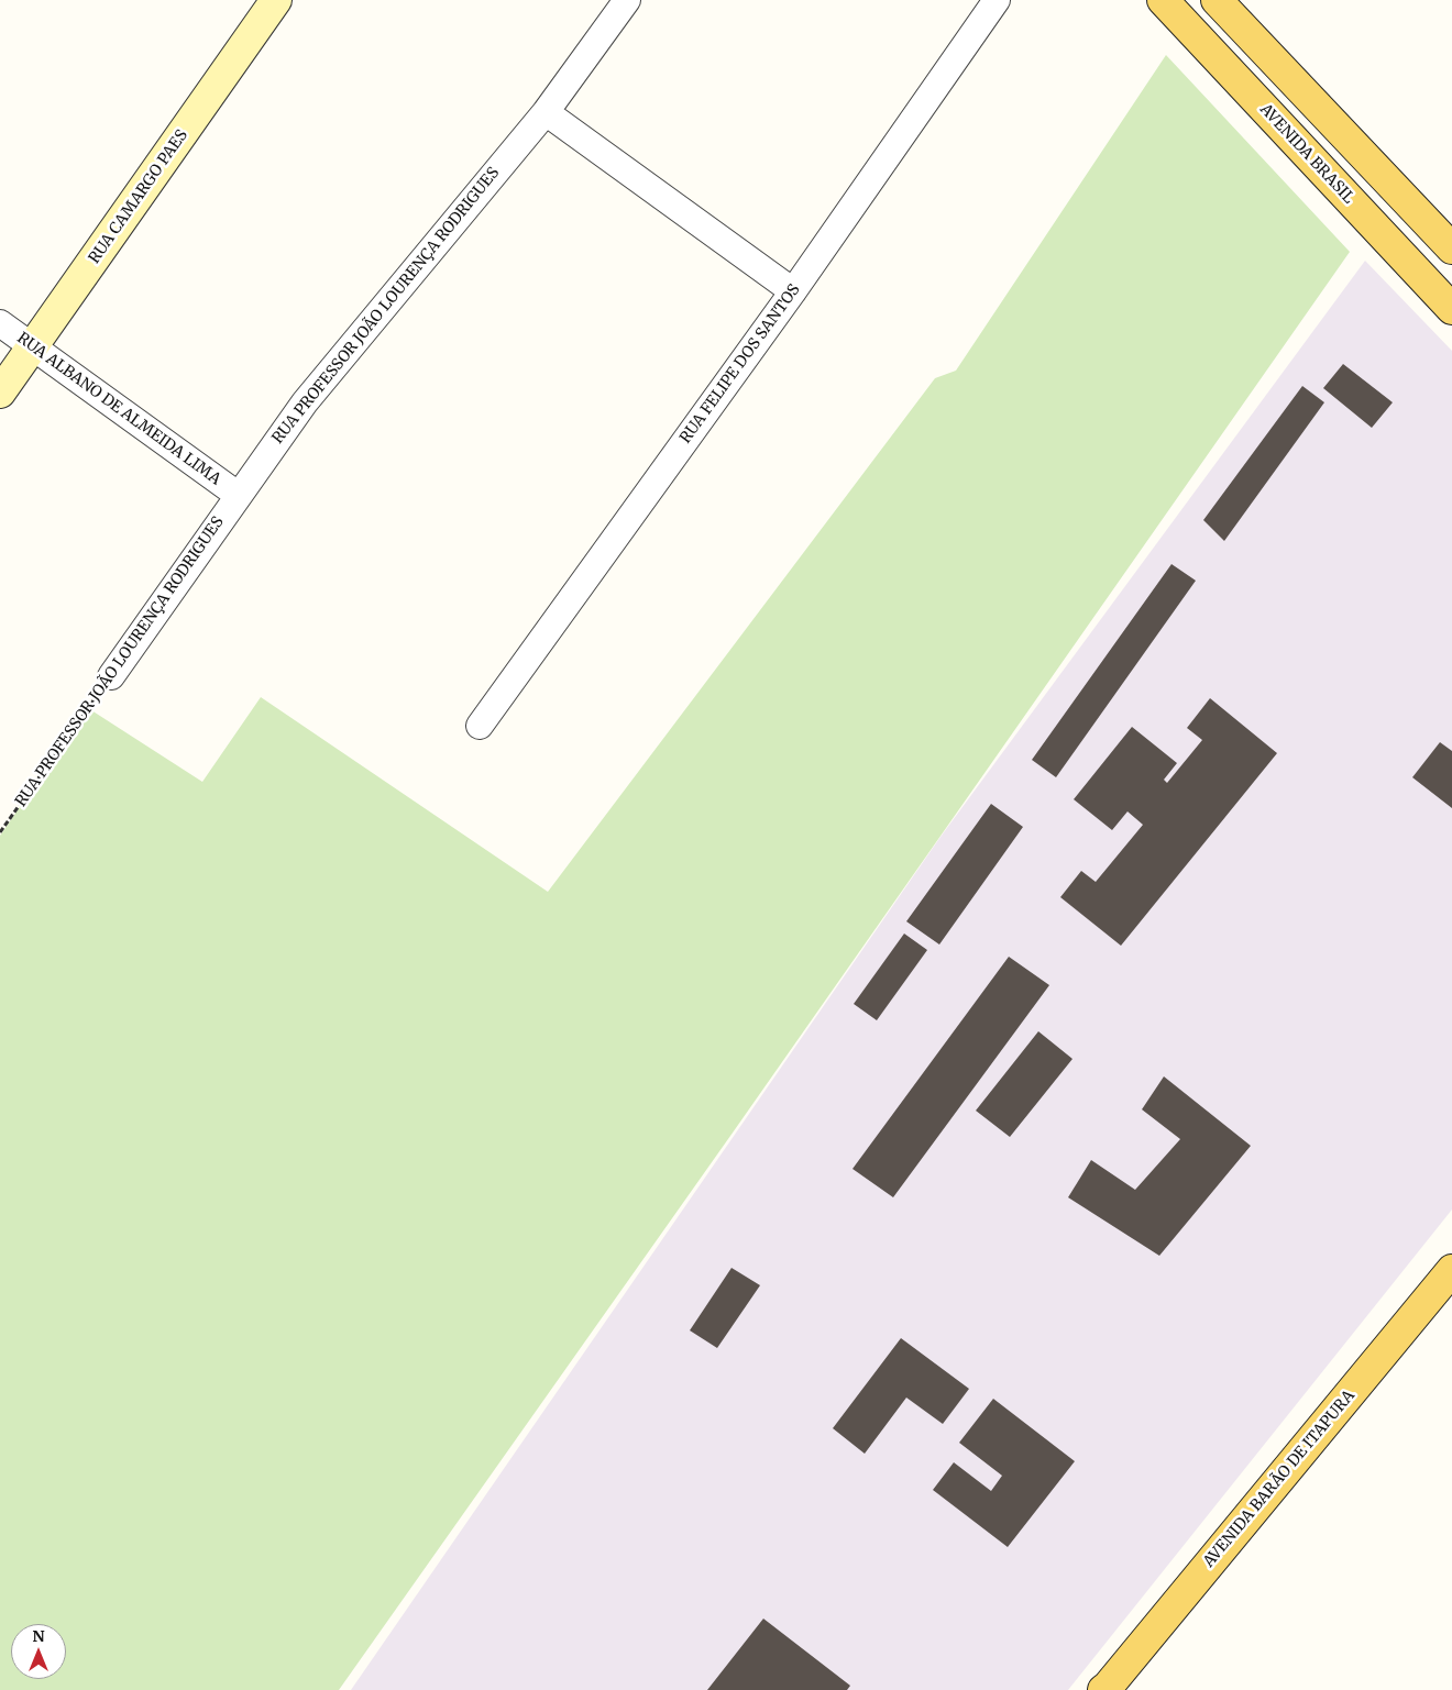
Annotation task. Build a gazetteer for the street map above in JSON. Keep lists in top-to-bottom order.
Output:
{
  "streets": {
    "main road": ["AVENIDA BRASIL", "AVENIDA BARÃO DE ITAPURA"],
    "street": [
      "RUA CAMARGO PAES",
      "RUA PROFESSOR JOÃO LOURENÇA RODRIGUES",
      "RUA FELIPE DOS SANTOS",
      "RUA ALBANO DE ALMEIDA LIMA"
    ]
  },
  "crossings": [
    ["RUA CAMARGO PAES", "RUA ALBANO DE ALMEIDA LIMA"],
    ["RUA PROFESSOR JOÃO LOURENÇA RODRIGUES", "RUA ALBANO DE ALMEIDA LIMA"]
  ],
  "north": "top"
}
